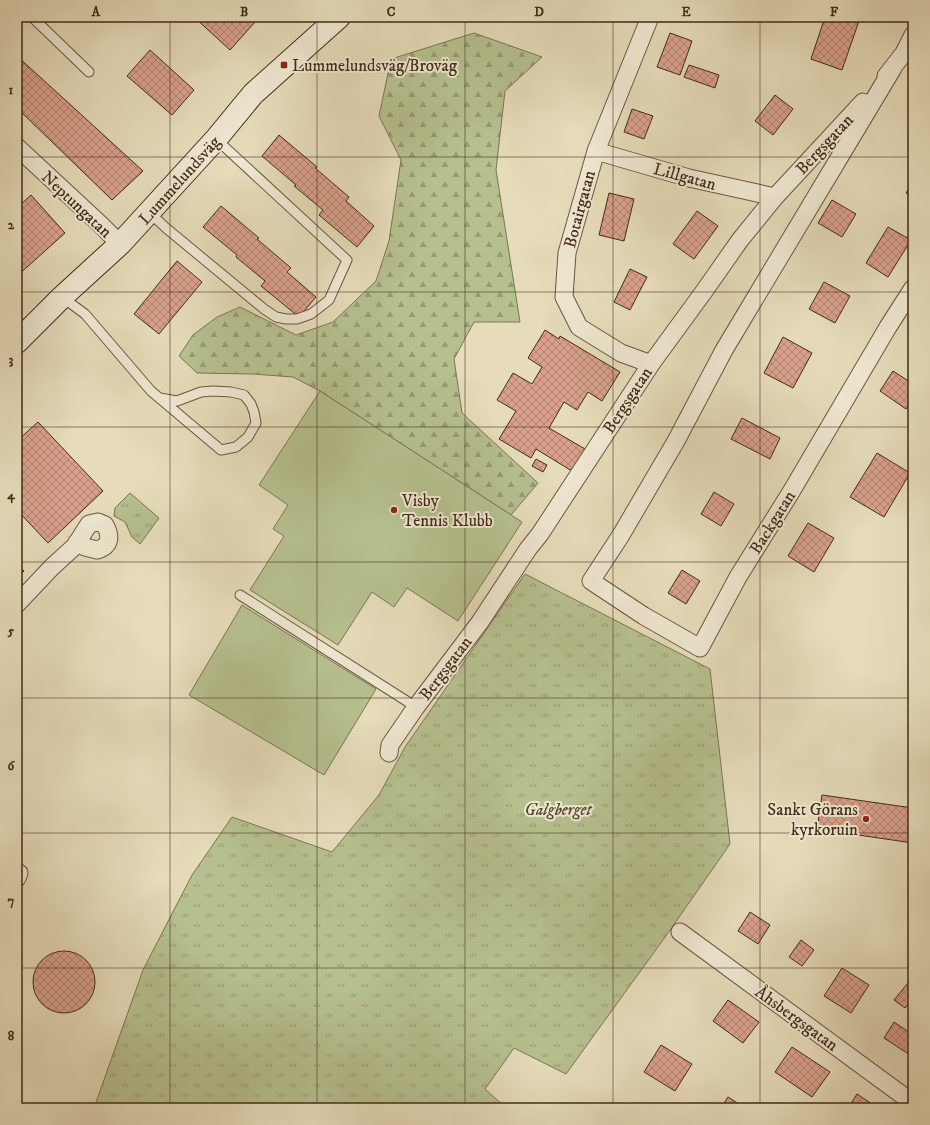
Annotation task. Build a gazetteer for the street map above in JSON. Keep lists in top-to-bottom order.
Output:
{
  "streets": {
    "main road": ["Lummelundsväg"],
    "street": [
      "Bergsgatan",
      "Lillgatan",
      "Neptungatan",
      "Botairgatan",
      "Backgatan",
      "Åhsbergsgatan"
    ]
  },
  "crossings": [
    ["Bergsgatan", "Lillgatan"],
    ["Bergsgatan", "Botairgatan"],
    ["Bergsgatan", "Backgatan"],
    ["Lillgatan", "Botairgatan"],
    ["Lummelundsväg", "Neptungatan"]
  ],
  "parks": ["Galgberget"],
  "places": {
    "transit": ["Lummelundsväg/Broväg"],
    "other": ["Visby Tennis Klubb", "Sankt Görans kyrkoruin"]
  },
  "grid": {
    "columns": [
      "A",
      "B",
      "C",
      "D",
      "E",
      "F"
    ],
    "rows": [
      "1",
      "2",
      "3",
      "4",
      "5",
      "6",
      "7",
      "8"
    ]
  }
}
